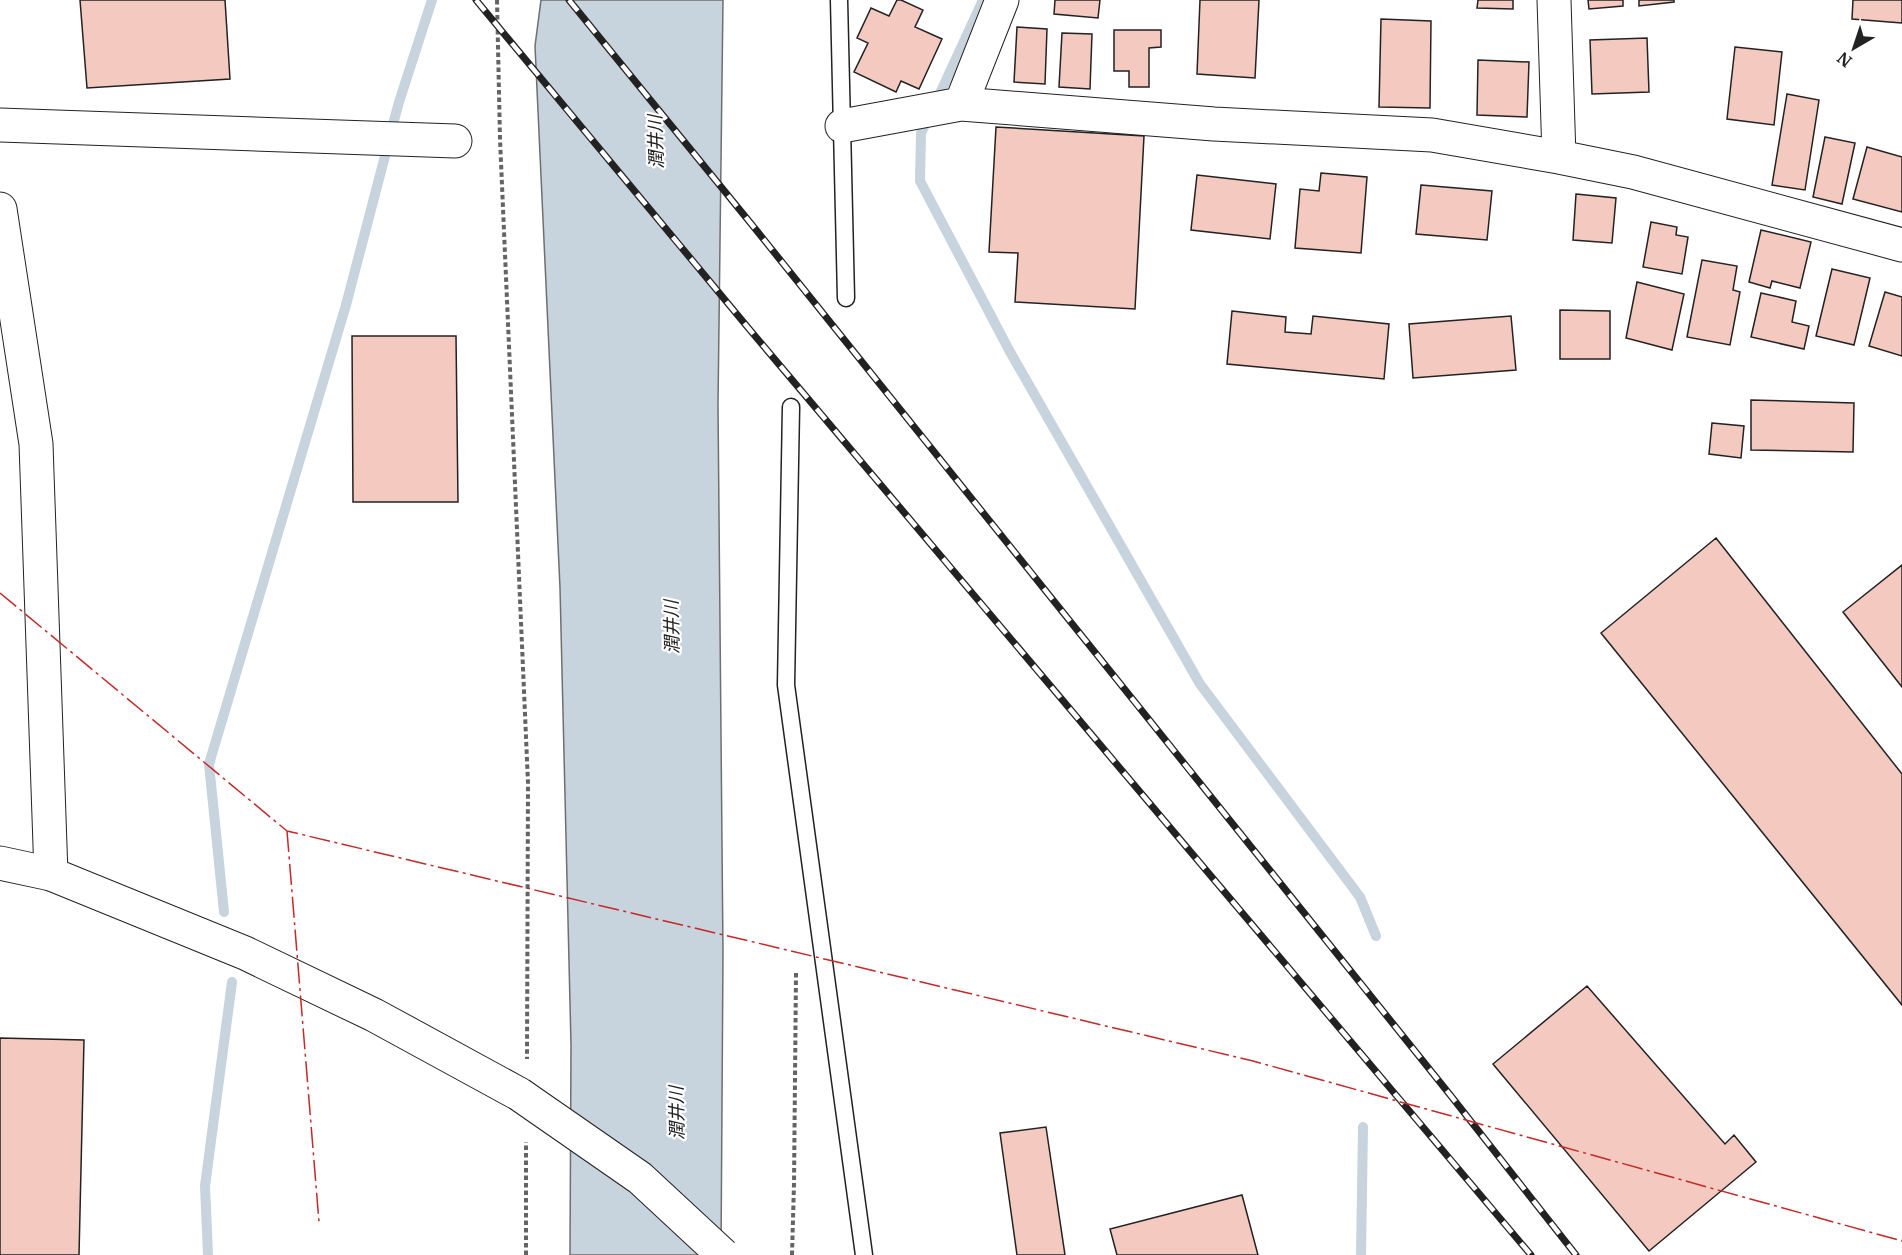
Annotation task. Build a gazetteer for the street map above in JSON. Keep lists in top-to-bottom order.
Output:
{
  "water": ["潤井川"],
  "north": "bottom left"
}
